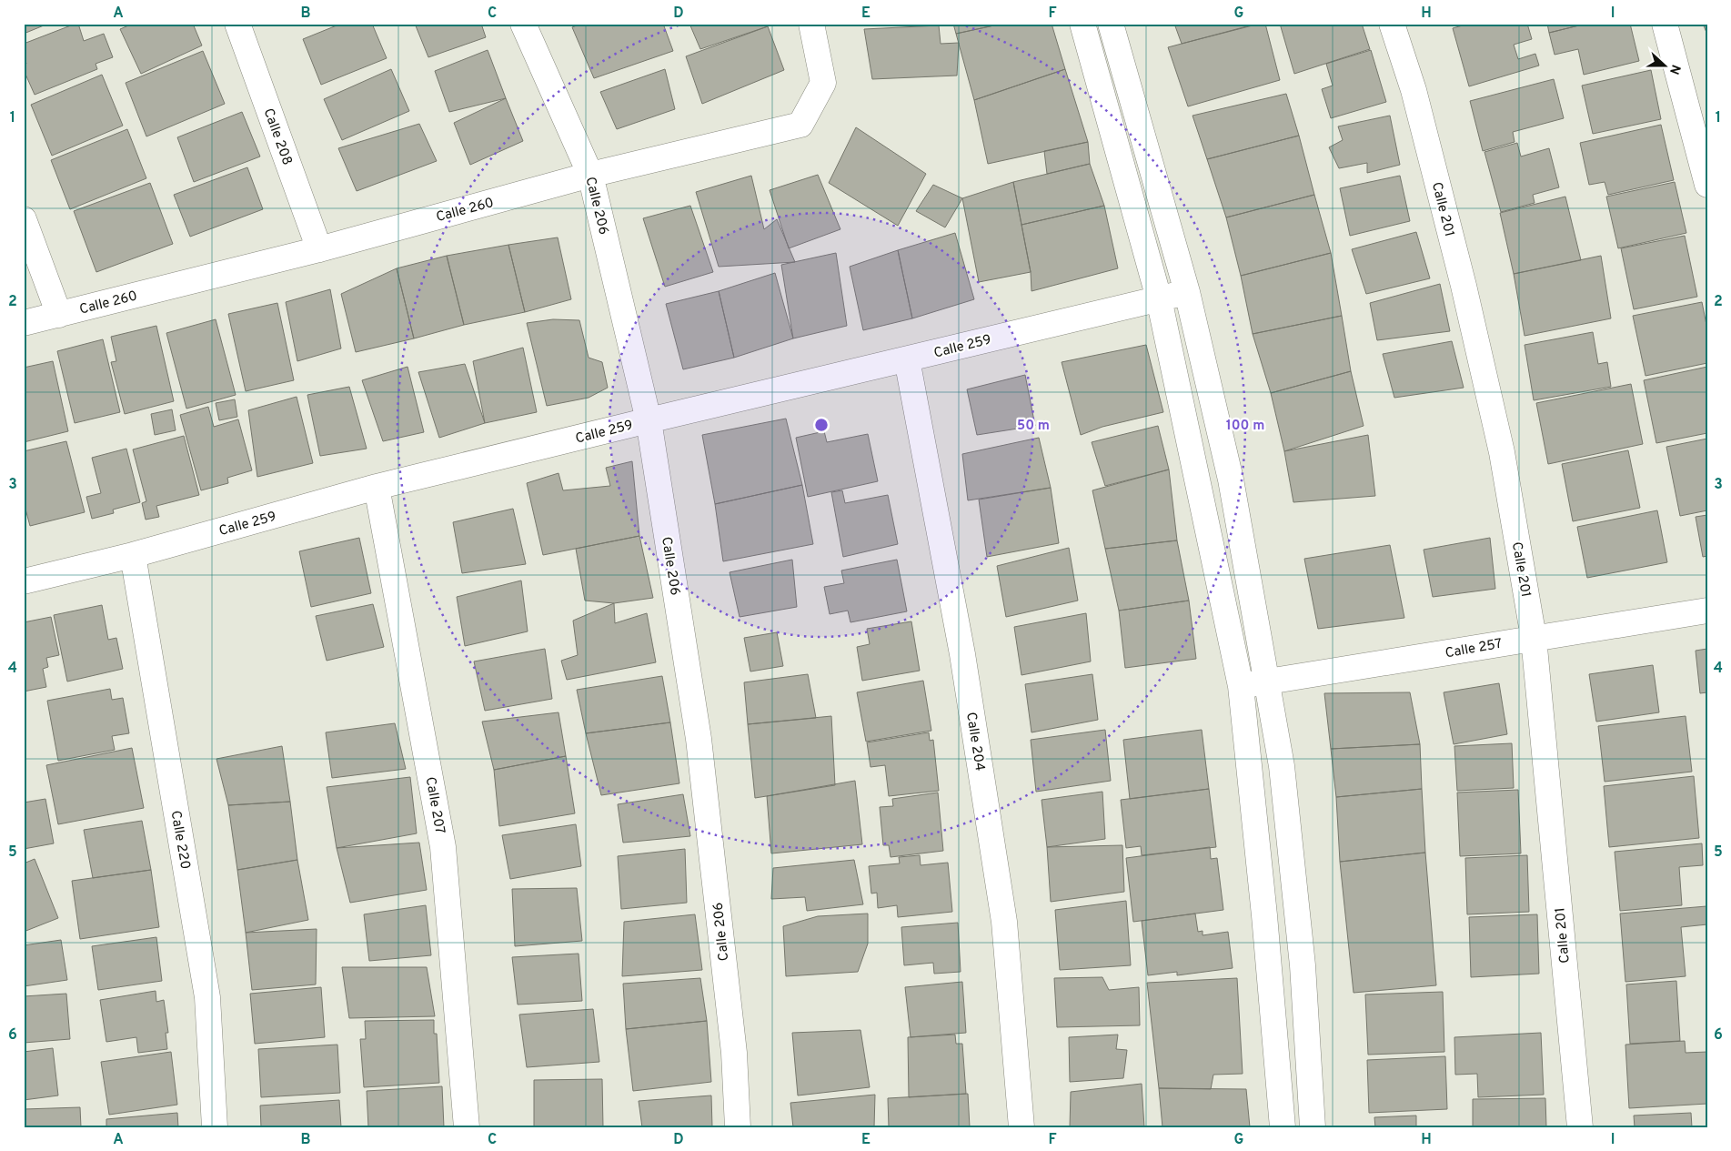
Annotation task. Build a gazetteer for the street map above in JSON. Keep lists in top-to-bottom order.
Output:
{
  "streets": {
    "street": [
      "Calle 208",
      "Calle 206",
      "Calle 260",
      "Calle 201",
      "Calle 259",
      "Calle 257",
      "Calle 204",
      "Calle 207",
      "Calle 220"
    ]
  },
  "crossings": [
    ["Calle 208", "Calle 260"],
    ["Calle 206", "Calle 260"],
    ["Calle 206", "Calle 259"],
    ["Calle 201", "Calle 257"],
    ["Calle 259", "Calle 204"],
    ["Calle 259", "Calle 207"],
    ["Calle 259", "Calle 220"]
  ],
  "north": "right",
  "grid": {
    "columns": [
      "A",
      "B",
      "C",
      "D",
      "E",
      "F",
      "G",
      "H",
      "I"
    ],
    "rows": [
      "1",
      "2",
      "3",
      "4",
      "5",
      "6"
    ]
  },
  "rings": ["50 m", "100 m"]
}
